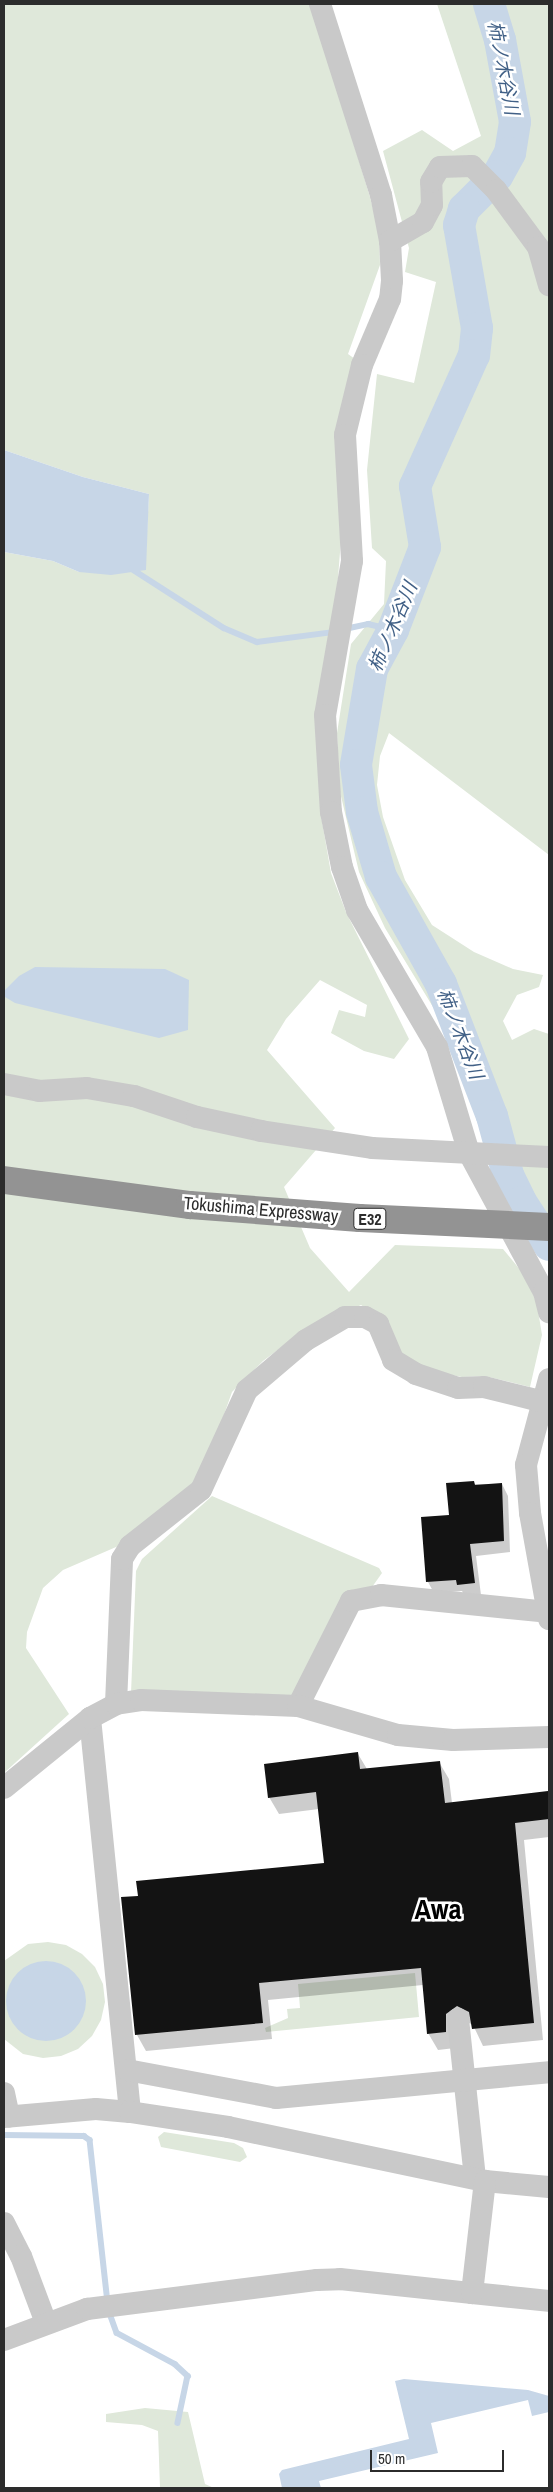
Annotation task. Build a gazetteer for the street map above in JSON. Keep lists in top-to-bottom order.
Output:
{
  "streets": {
    "highway": ["Tokushima Expressway", "E32"]
  },
  "districts": ["Awa"],
  "water": ["柿ノ木谷川"],
  "scale_bar": "50 m"
}
